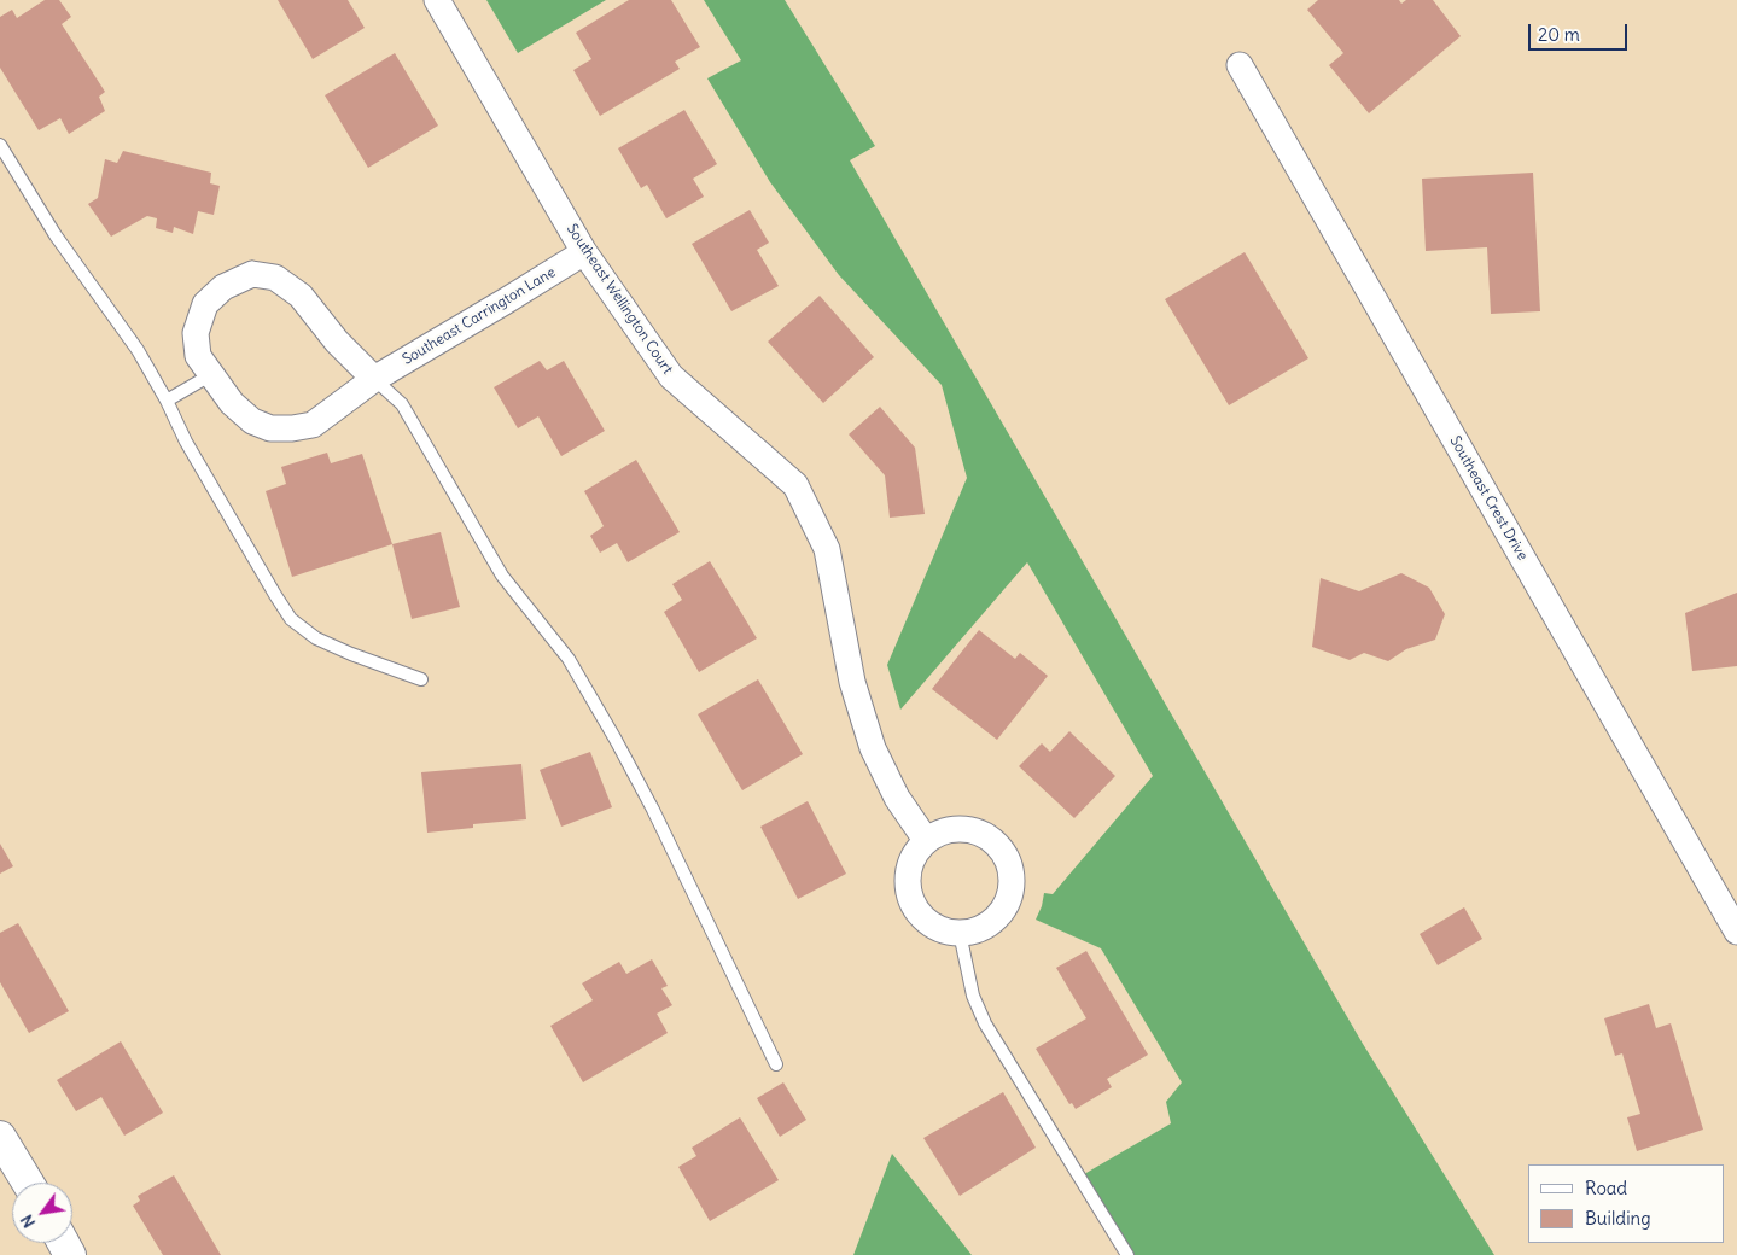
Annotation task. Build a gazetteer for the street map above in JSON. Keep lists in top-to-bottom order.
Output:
{
  "streets": {
    "street": ["Southeast Wellington Court", "Southeast Carrington Lane", "Southeast Crest Drive"]
  },
  "crossings": [
    ["Southeast Wellington Court", "Southeast Carrington Lane"]
  ],
  "legend": ["Road", "Building"],
  "scale_bar": "20 m",
  "north": "bottom left"
}
